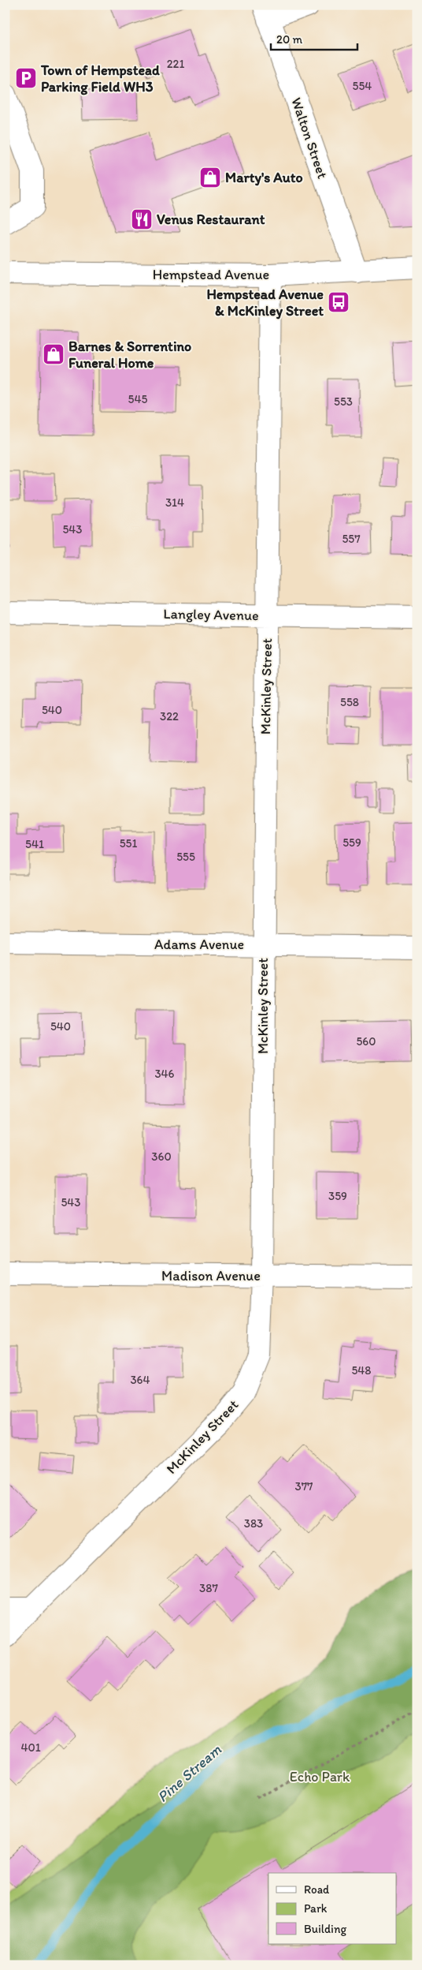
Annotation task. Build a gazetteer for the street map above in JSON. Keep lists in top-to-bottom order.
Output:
{
  "streets": {
    "street": [
      "Walton Street",
      "Hempstead Avenue",
      "Langley Avenue",
      "McKinley Street",
      "Adams Avenue",
      "Madison Avenue"
    ]
  },
  "crossings": [
    ["Walton Street", "Hempstead Avenue"],
    ["Hempstead Avenue", "McKinley Street"],
    ["Langley Avenue", "McKinley Street"],
    ["McKinley Street", "Adams Avenue"],
    ["McKinley Street", "Madison Avenue"]
  ],
  "water": ["Pine Stream"],
  "parks": ["Echo Park"],
  "places": {
    "parking": ["Town of Hempstead Parking Field WH3"],
    "shop": ["Marty's Auto", "Barnes & Sorrentino Funeral Home"],
    "restaurant": ["Venus Restaurant"],
    "bus stop": ["Hempstead Avenue & McKinley Street"]
  },
  "house_numbers": [
    "221",
    "554",
    "545",
    "553",
    "314",
    "543",
    "557",
    "558",
    "540",
    "322",
    "559",
    "551",
    "541",
    "555",
    "540",
    "560",
    "346",
    "360",
    "359",
    "543",
    "548",
    "364",
    "377",
    "383",
    "387",
    "401"
  ],
  "legend": ["Road", "Park", "Building"],
  "scale_bar": "20 m"
}
